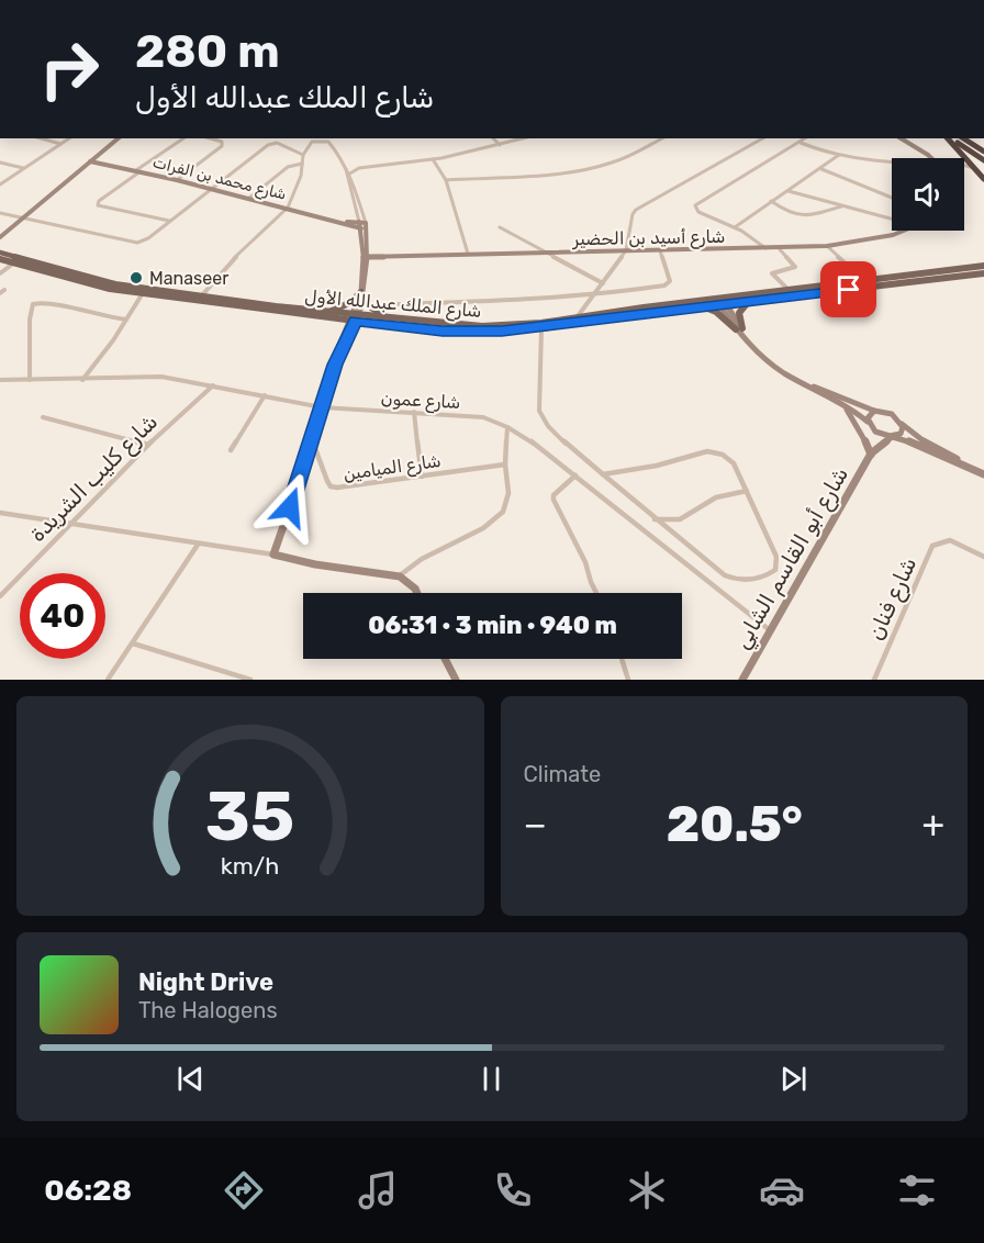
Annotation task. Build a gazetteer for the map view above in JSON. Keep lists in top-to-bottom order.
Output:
{
  "streets": {
    "main road": ["شارع الملك عبدالله الأول"],
    "street": [
      "شارع محمد بن الفرات",
      "شارع أسيد بن الحضير",
      "شارع عمون",
      "شارع الميامين",
      "شارع كليب الشريدة",
      "شارع أبو القاسم الشابي",
      "شارع فنان"
    ]
  },
  "crossings": [
    ["شارع عمون", "شارع كليب الشريدة"],
    ["شارع عمون", "شارع أبو القاسم الشابي"]
  ],
  "places": ["Manaseer"],
  "page": {
    "turn": ["280 m", "شارع الملك عبدالله الأول"],
    "limit": "40",
    "trip": "06:31 · 3 min · 940 m",
    "tile": "Climate",
    "heat": ["−", "20.5°", "+"],
    "song": ["Night Drive", "The Halogens"],
    "tabs": "06:28",
    "gauge": ["35", "km/h"]
  }
}
